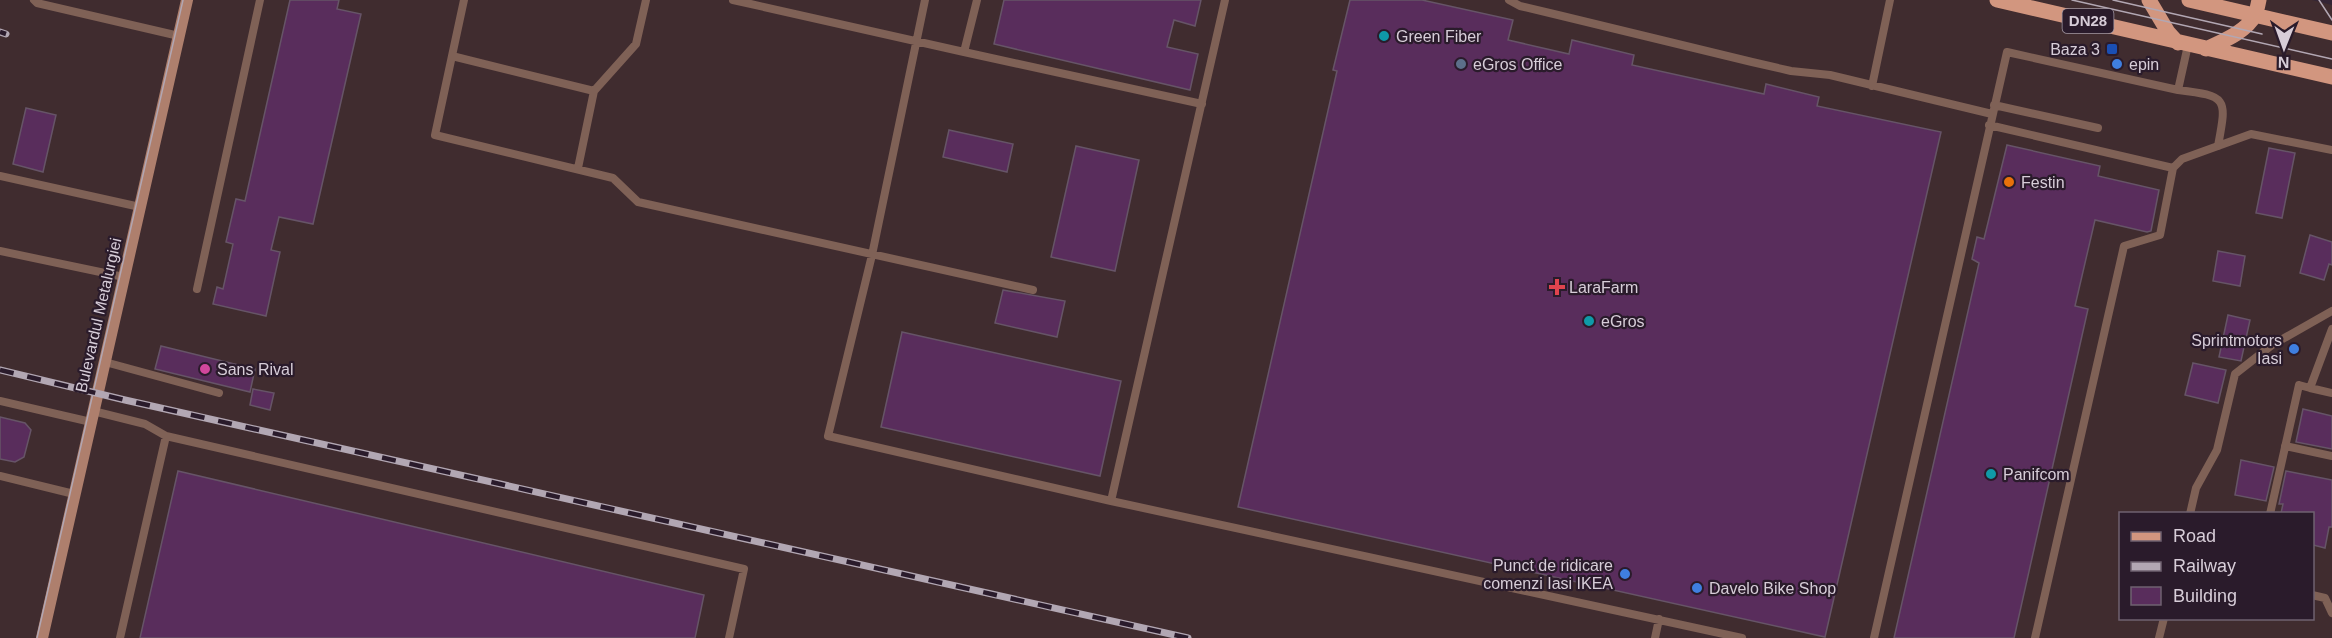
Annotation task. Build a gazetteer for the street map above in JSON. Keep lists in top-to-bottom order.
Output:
{
  "streets": {
    "main road": ["DN28", "Bulevardul Metalurgiei"]
  },
  "places": {
    "other": [
      "Green Fiber",
      "eGros Office",
      "epin",
      "Festin",
      "eGros",
      "Sprintmotors Iasi",
      "Sans Rival",
      "Panifcom",
      "Punct de ridicare comenzi Iasi IKEA",
      "Davelo Bike Shop"
    ],
    "transit": ["Baza 3"],
    "health": ["LaraFarm"]
  },
  "legend": ["Road", "Railway", "Building"],
  "north": "bottom"
}
